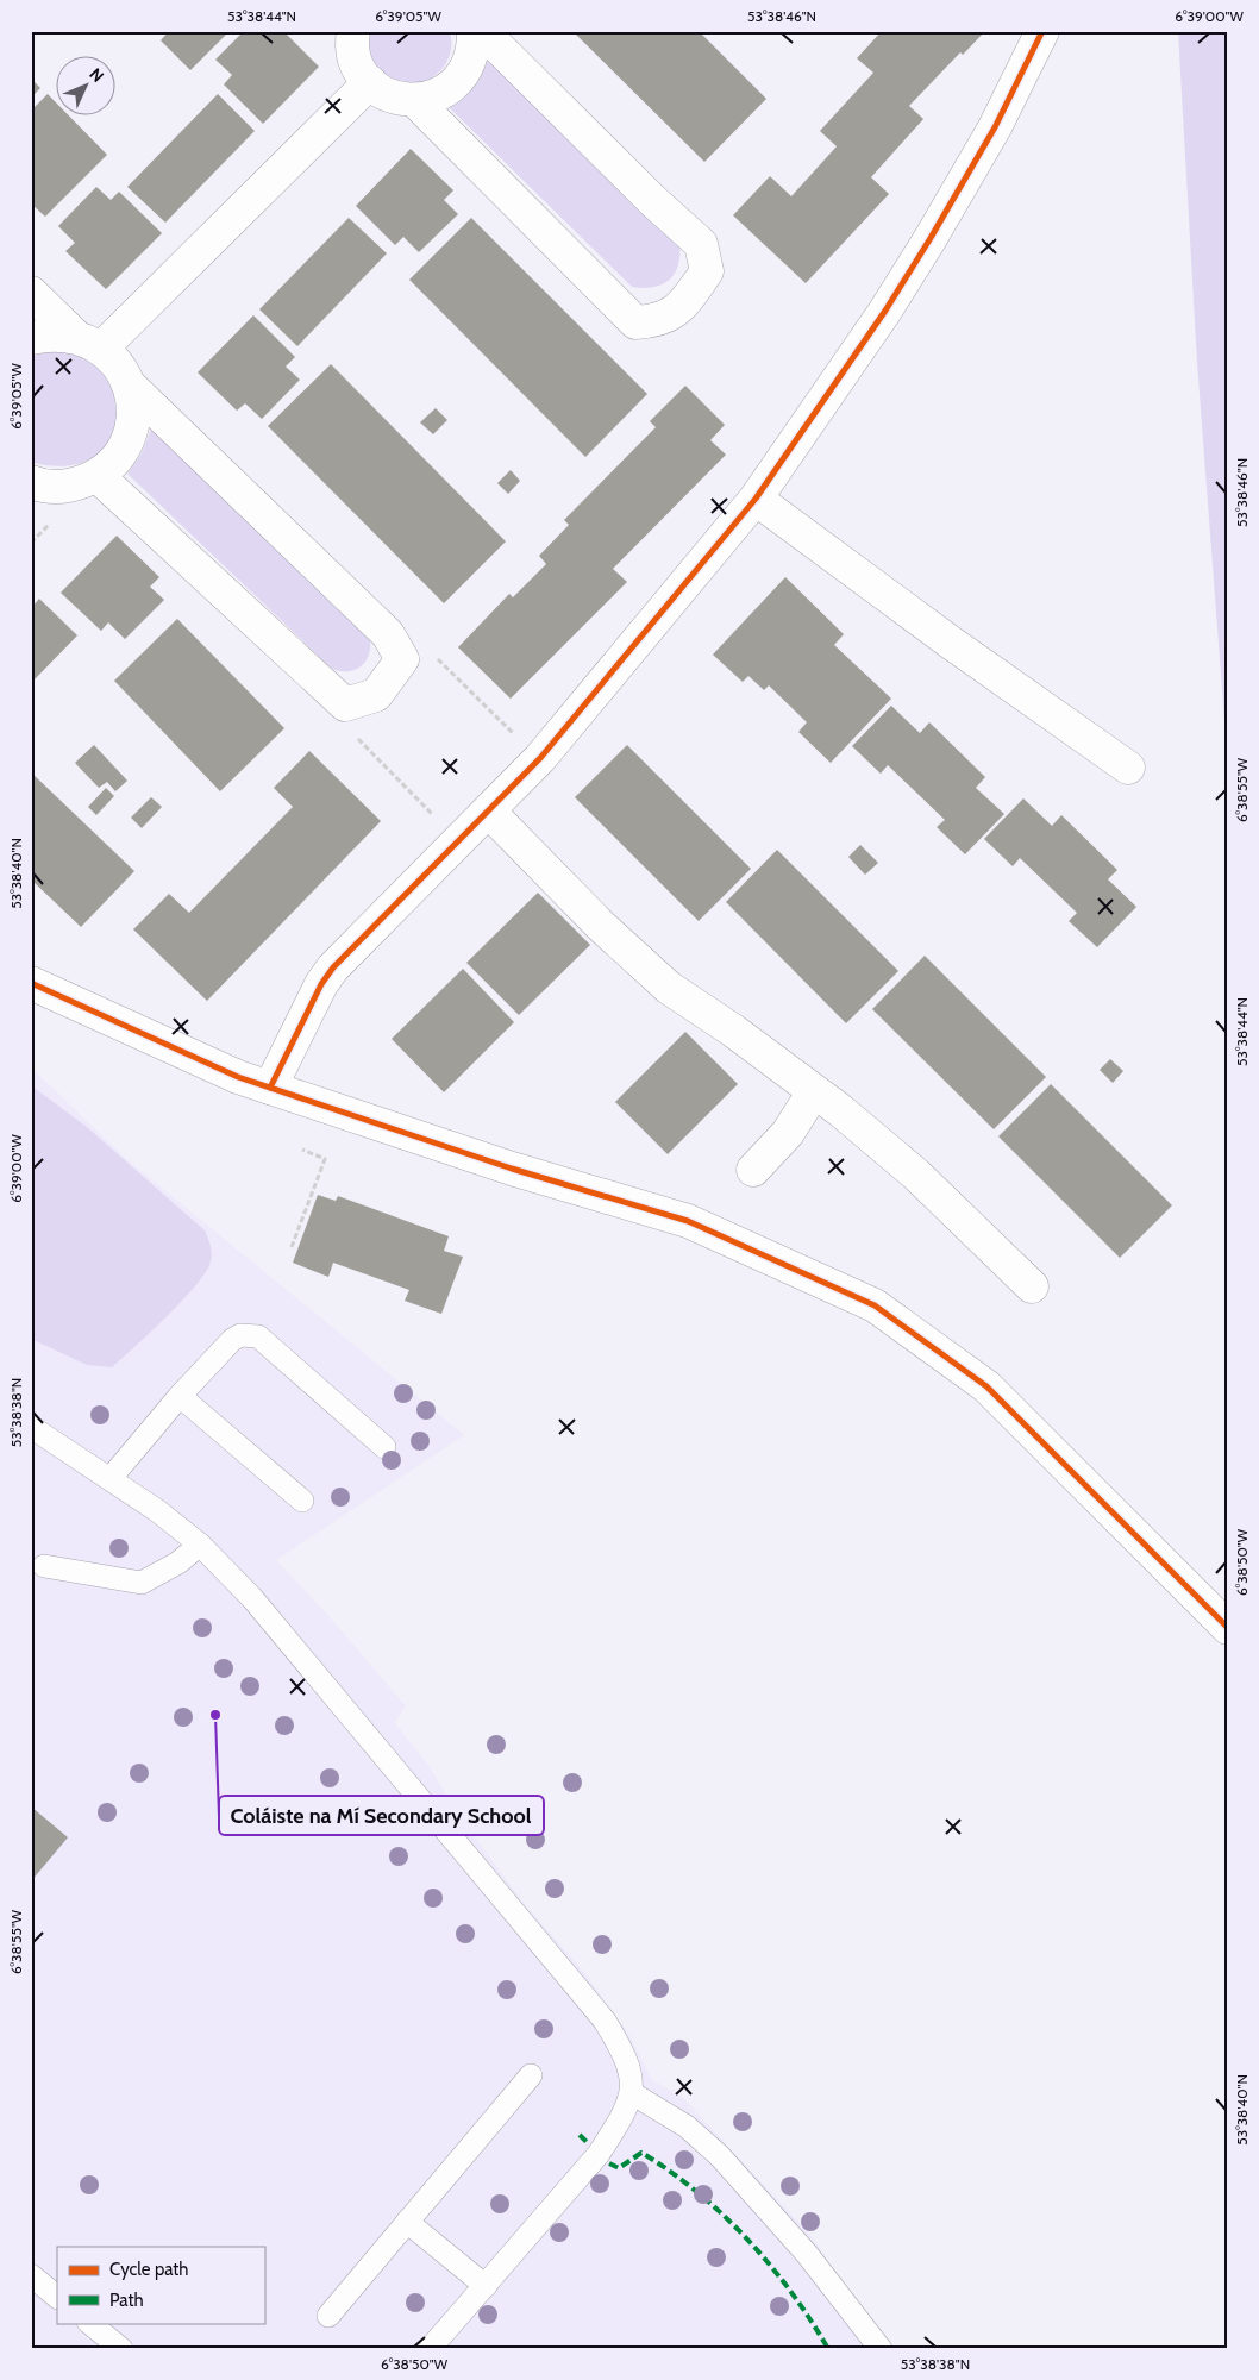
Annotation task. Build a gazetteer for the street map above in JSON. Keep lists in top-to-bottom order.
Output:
{
  "places": ["Coláiste na Mí Secondary School"],
  "legend": ["Cycle path", "Path"],
  "north": "top right",
  "coordinates": [
    "53°38'44\"N",
    "6°39'05\"W",
    "53°38'46\"N",
    "6°39'00\"W",
    "6°38'55\"W",
    "53°38'40\"N",
    "53°38'38\"N",
    "6°38'50\"W"
  ]
}
